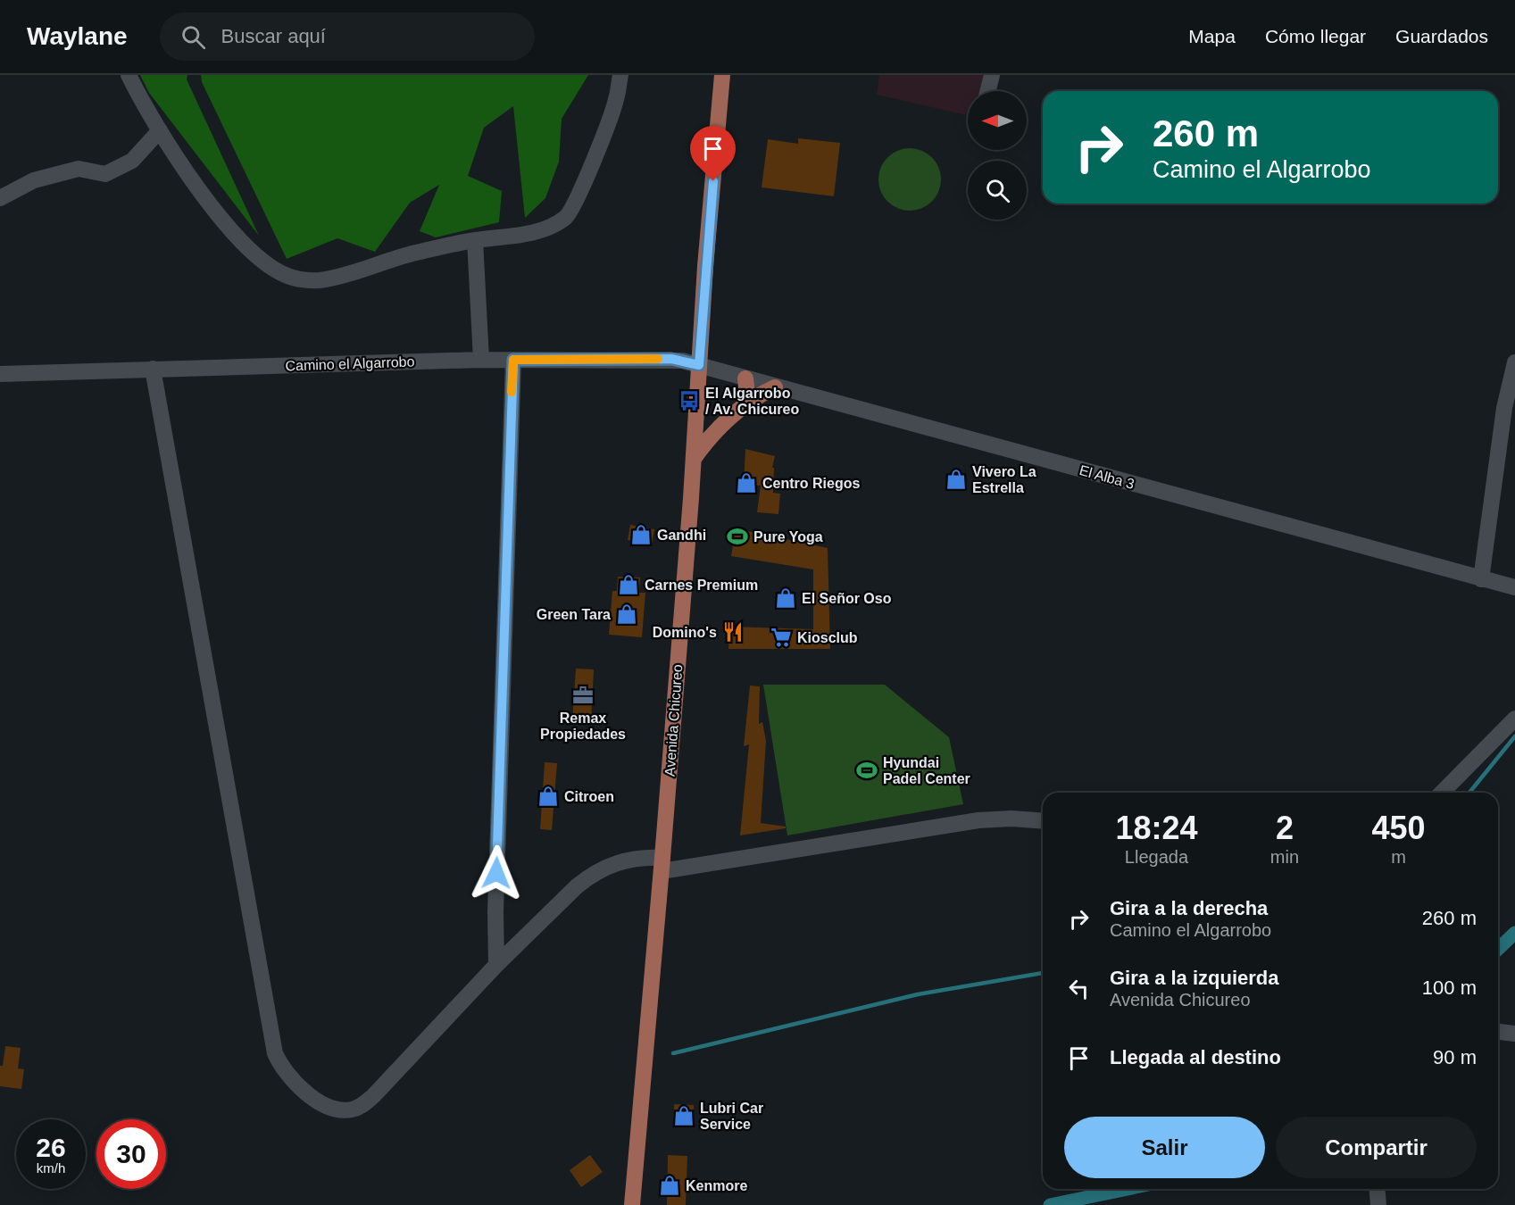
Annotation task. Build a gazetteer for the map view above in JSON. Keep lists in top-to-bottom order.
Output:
{
  "streets": {
    "main road": ["Avenida Chicureo"],
    "street": ["Camino el Algarrobo", "El Alba 3"]
  },
  "crossings": [
    ["Camino el Algarrobo", "El Alba 3"],
    ["Camino el Algarrobo", "Avenida Chicureo"],
    ["El Alba 3", "Avenida Chicureo"]
  ],
  "places": {
    "bus stop": ["El Algarrobo / Av. Chicureo"],
    "shop": [
      "Vivero La Estrella",
      "Centro Riegos",
      "Gandhi",
      "Carnes Premium",
      "El Señor Oso",
      "Green Tara",
      "Citroen",
      "Lubri Car Service",
      "Kenmore"
    ],
    "sports": ["Pure Yoga", "Hyundai Padel Center"],
    "restaurant": ["Domino's"],
    "supermarket": ["Kiosclub"],
    "office": ["Remax Propiedades"]
  },
  "north": "left",
  "page": {
    "header": "Waylane",
    "search": "Buscar aquí",
    "nav": ["Mapa", "Cómo llegar", "Guardados"],
    "turn": ["260 m", "Camino el Algarrobo"],
    "eta": [
      "18:24",
      "Llegada",
      "2",
      "min",
      "450",
      "m"
    ],
    "list": [
      {
        "name": "Gira a la derecha",
        "note": "Camino el Algarrobo",
        "value": "260 m"
      },
      {
        "name": "Gira a la izquierda",
        "note": "Avenida Chicureo",
        "value": "100 m"
      },
      {
        "name": "Llegada al destino",
        "value": "90 m"
      }
    ],
    "buttons": ["Salir", "Compartir"],
    "speed": "26 km/h",
    "limit": "30"
  }
}
